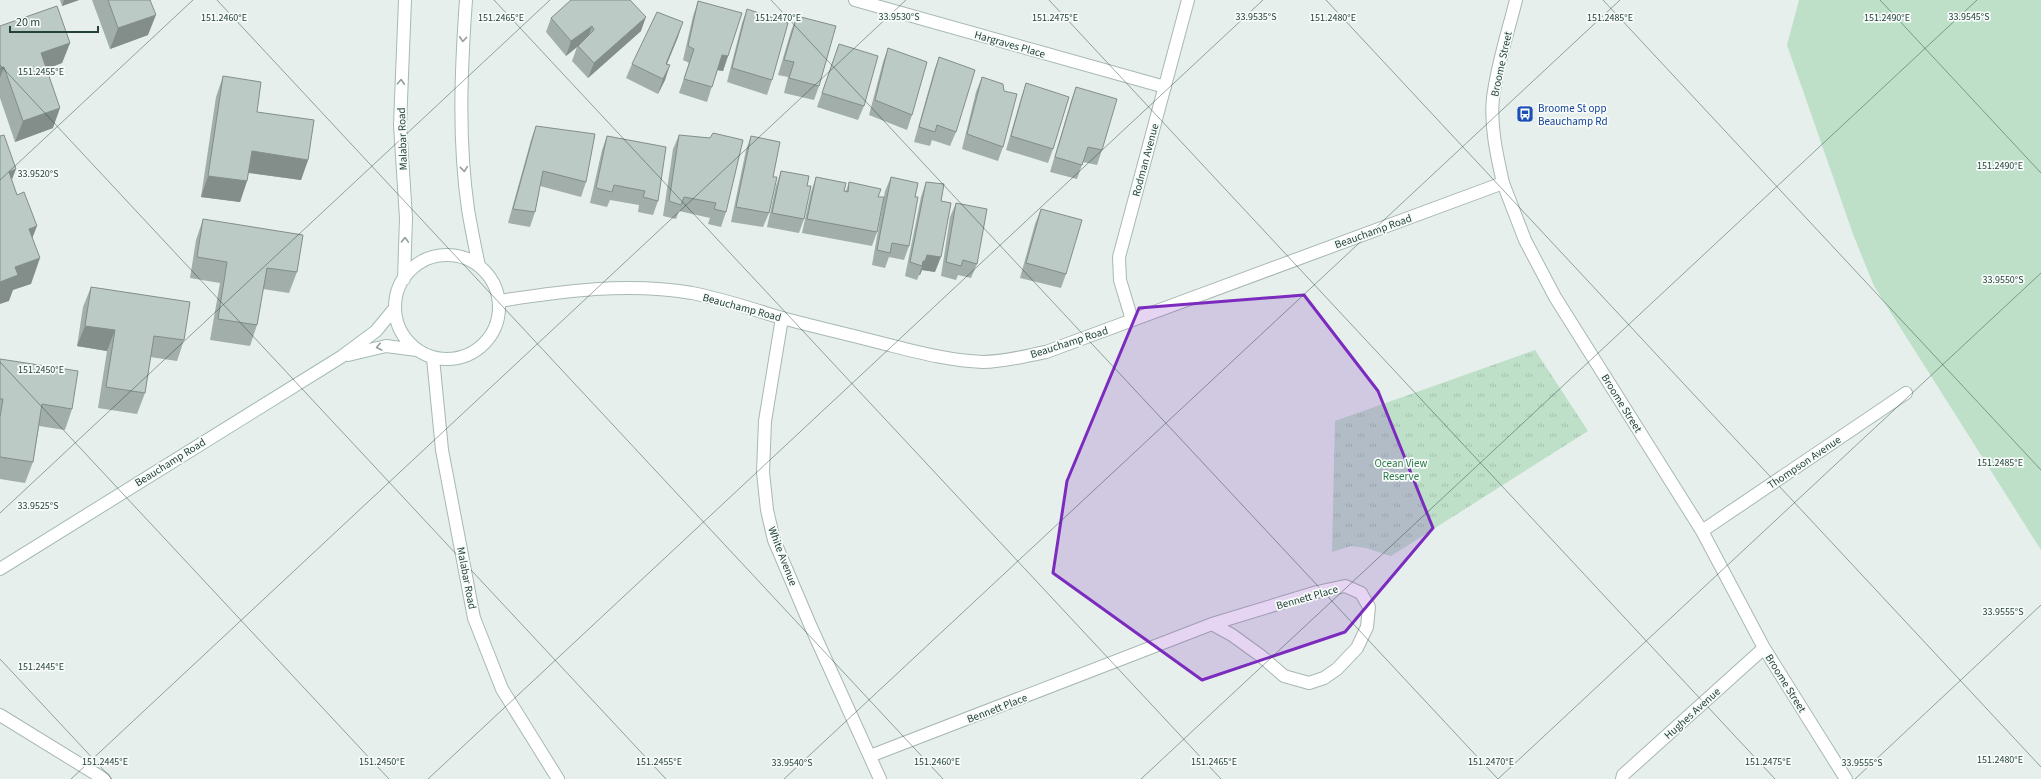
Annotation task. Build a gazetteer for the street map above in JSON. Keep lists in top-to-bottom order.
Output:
{
  "streets": {
    "street": [
      "Hargraves Place",
      "Broome Street",
      "Malabar Road",
      "Rodman Avenue",
      "Beauchamp Road",
      "Thompson Avenue",
      "White Avenue",
      "Bennett Place",
      "Hughes Avenue"
    ]
  },
  "crossings": [
    ["Hargraves Place", "Rodman Avenue"],
    ["Broome Street", "Beauchamp Road"],
    ["Broome Street", "Thompson Avenue"],
    ["Broome Street", "Hughes Avenue"],
    ["Malabar Road", "Beauchamp Road"],
    ["Rodman Avenue", "Beauchamp Road"],
    ["Beauchamp Road", "White Avenue"],
    ["White Avenue", "Bennett Place"]
  ],
  "parks": ["Ocean View Reserve"],
  "places": {
    "bus stop": ["Broome St opp Beauchamp Rd"]
  },
  "scale_bar": "20 m",
  "coordinates": [
    "33.9530°S",
    "33.9535°S",
    "33.9545°S",
    "151.2460°E",
    "151.2470°E",
    "151.2475°E",
    "151.2480°E",
    "151.2485°E",
    "151.2490°E",
    "151.2465°E",
    "151.2455°E",
    "33.9520°S",
    "33.9550°S",
    "151.2450°E",
    "33.9525°S",
    "33.9555°S",
    "151.2445°E",
    "33.9540°S"
  ]
}
